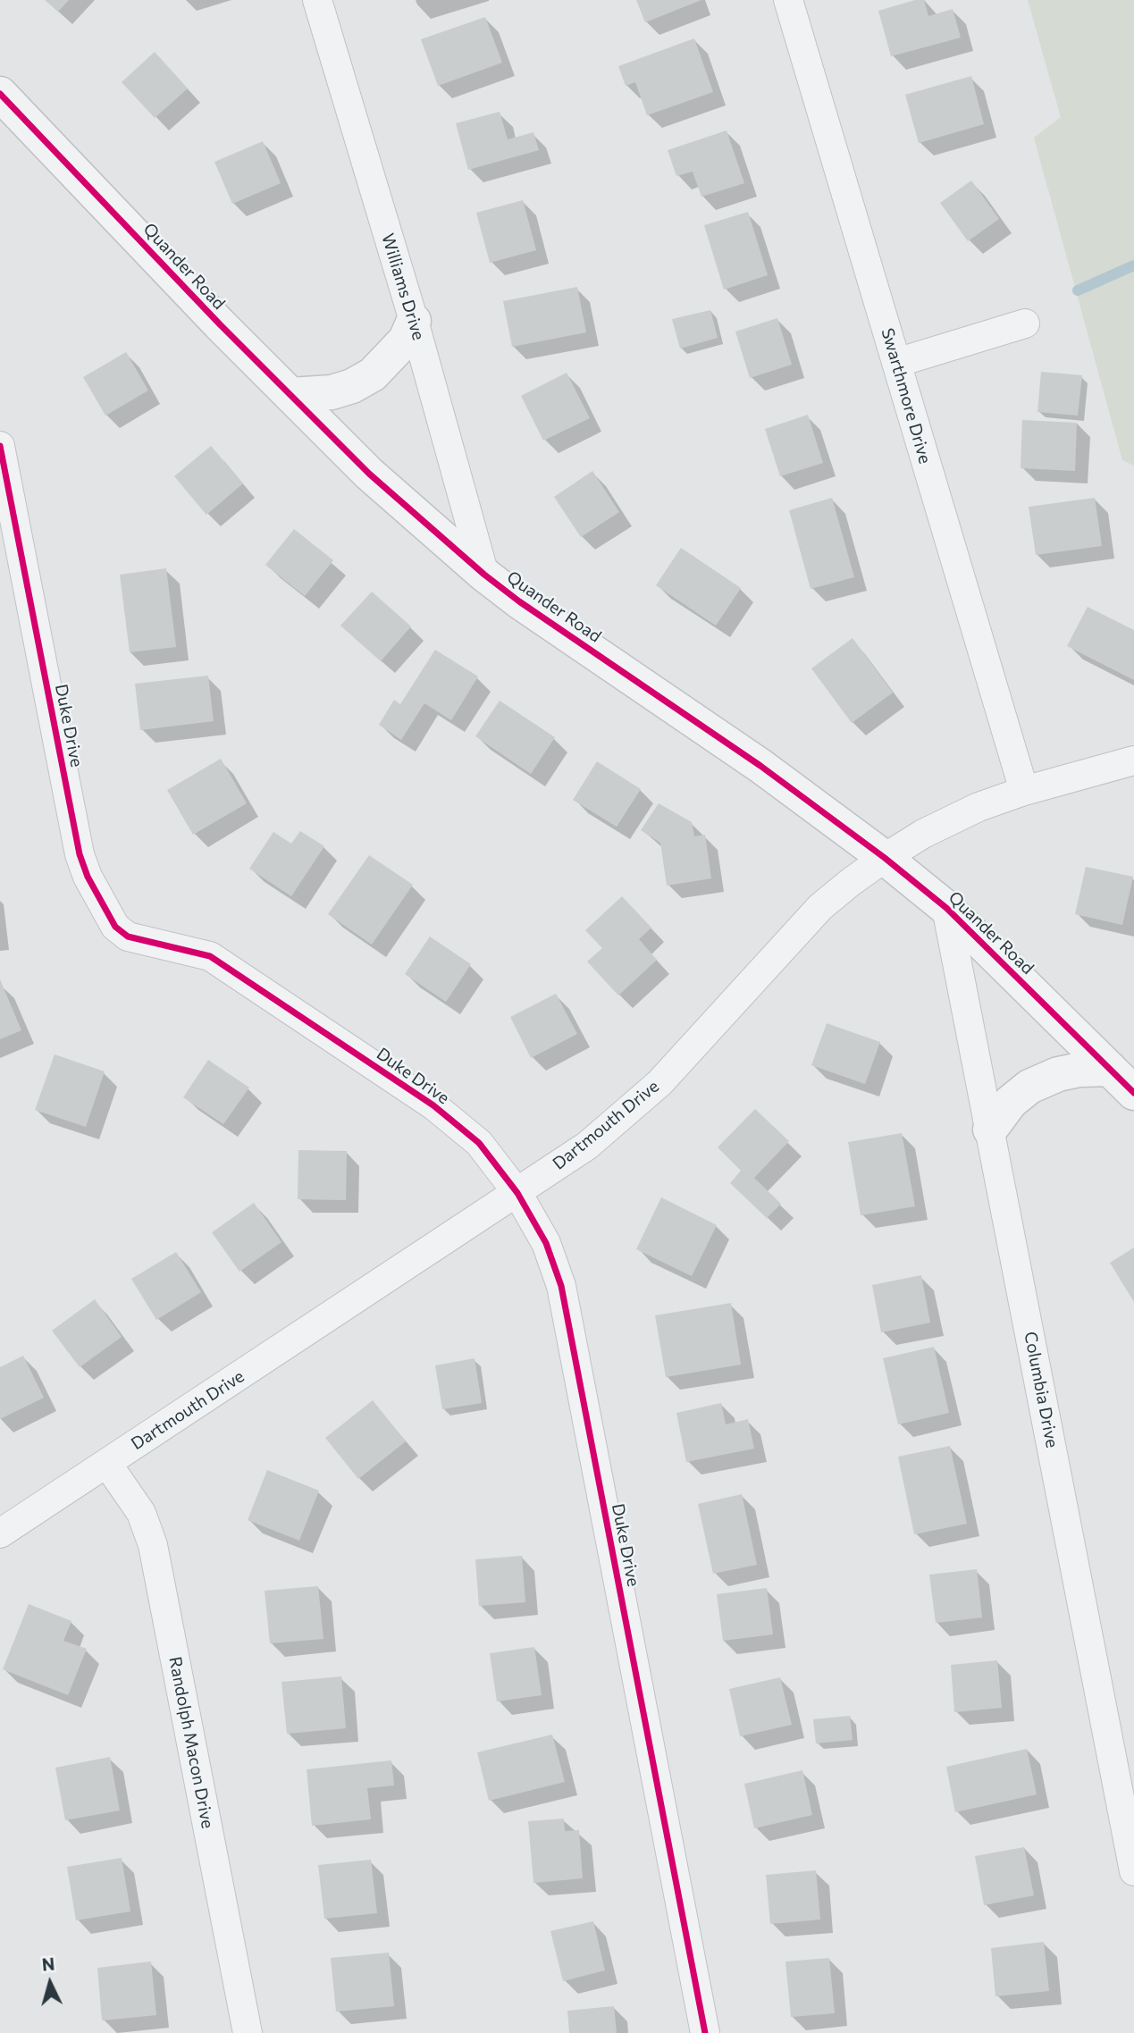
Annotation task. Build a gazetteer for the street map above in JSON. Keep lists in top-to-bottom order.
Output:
{
  "streets": {
    "street": [
      "Quander Road",
      "Williams Drive",
      "Swarthmore Drive",
      "Duke Drive",
      "Dartmouth Drive",
      "Columbia Drive",
      "Randolph Macon Drive"
    ]
  },
  "crossings": [
    ["Quander Road", "Williams Drive"],
    ["Quander Road", "Dartmouth Drive"],
    ["Quander Road", "Columbia Drive"],
    ["Swarthmore Drive", "Dartmouth Drive"],
    ["Duke Drive", "Dartmouth Drive"],
    ["Dartmouth Drive", "Randolph Macon Drive"]
  ],
  "north": "top"
}
